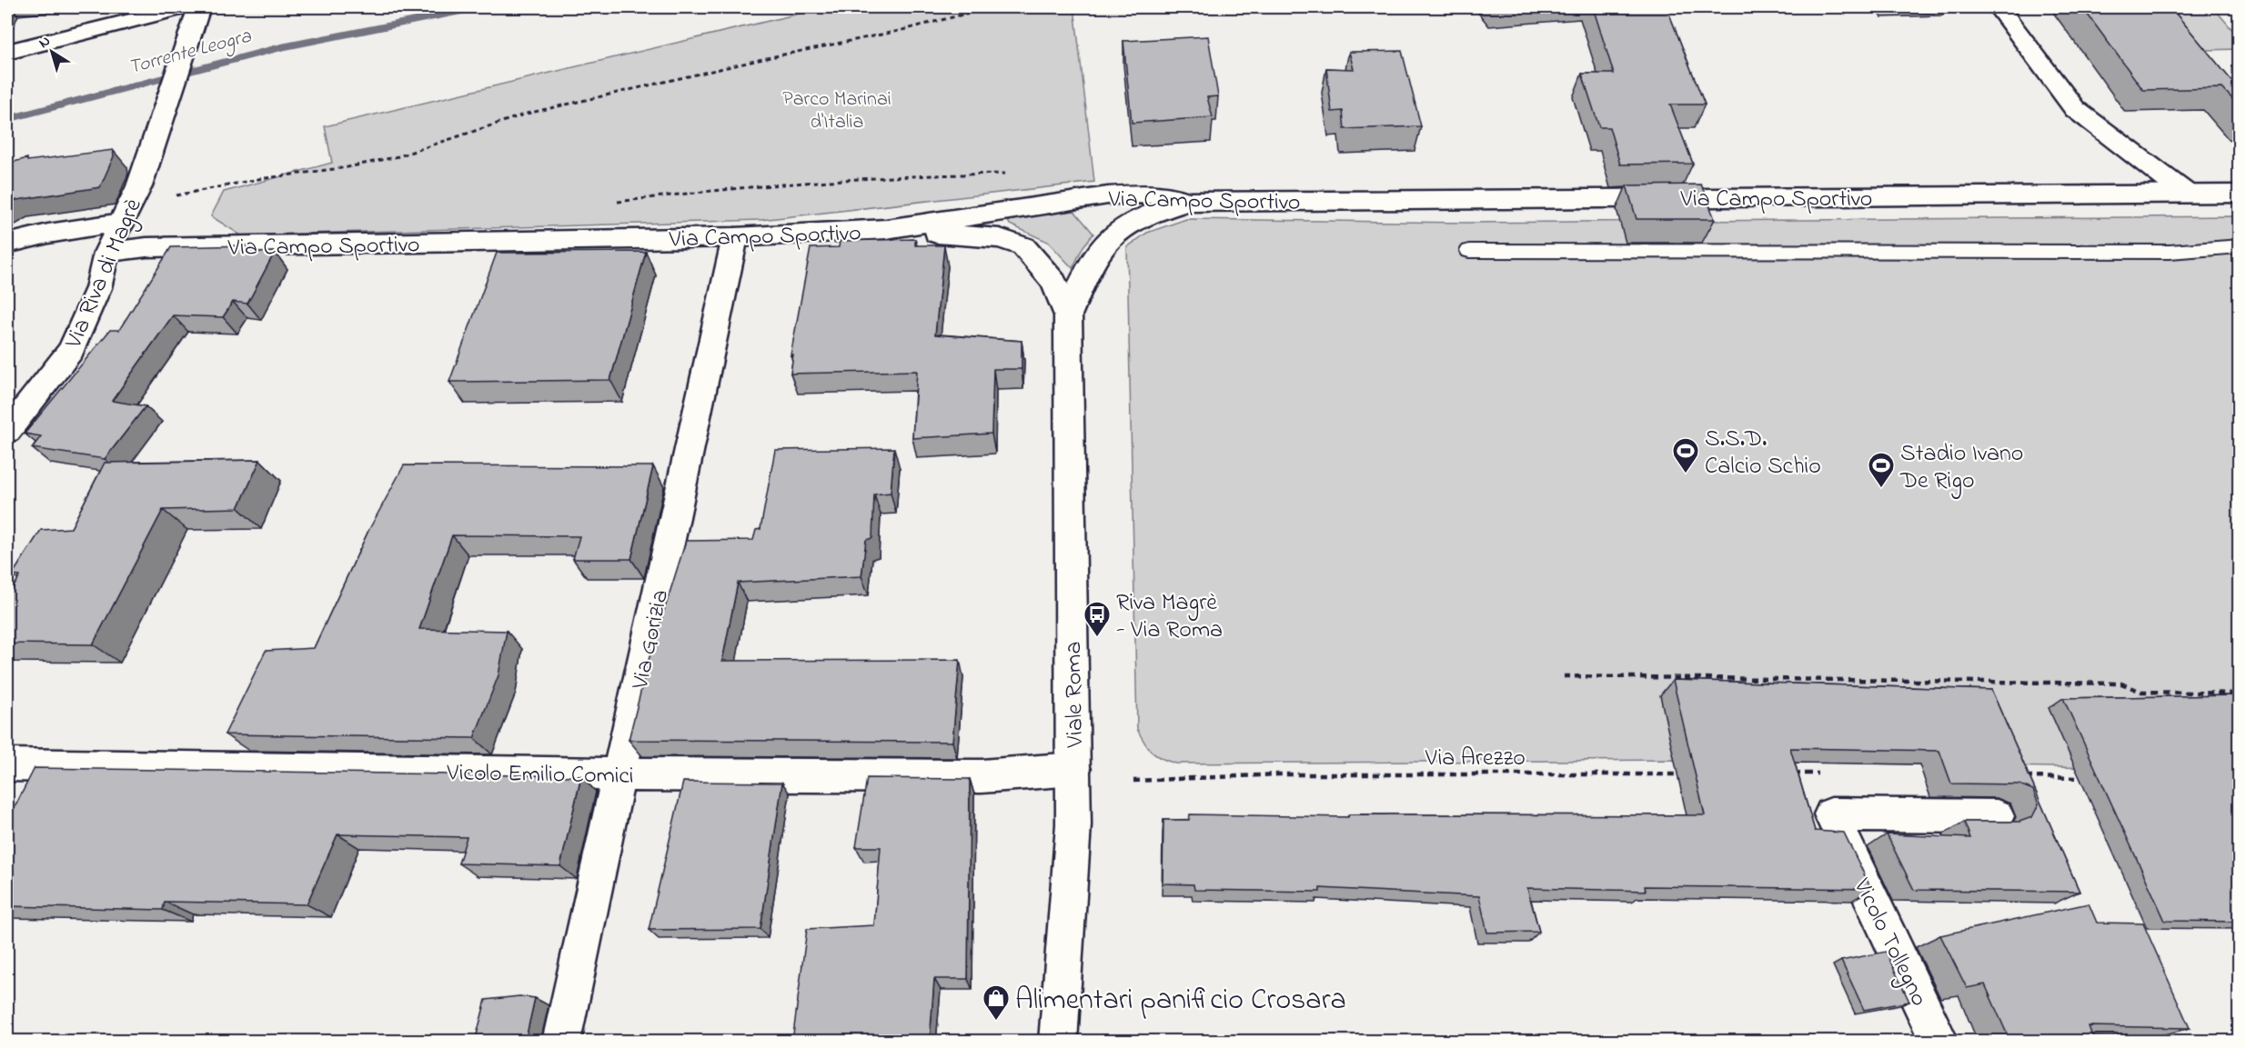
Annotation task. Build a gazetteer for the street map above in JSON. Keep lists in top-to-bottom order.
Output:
{
  "streets": {
    "street": [
      "Via Campo Sportivo",
      "Via Riva di Magrè",
      "Via Gorizia",
      "Viale Roma",
      "Vicolo Emilio Comici",
      "Vicolo Tollegno"
    ],
    "path": ["Via Arezzo"]
  },
  "crossings": [
    ["Via Campo Sportivo", "Via Riva di Magrè"],
    ["Via Campo Sportivo", "Via Gorizia"],
    ["Via Gorizia", "Vicolo Emilio Comici"],
    ["Viale Roma", "Vicolo Emilio Comici"]
  ],
  "water": ["Torrente Leogra"],
  "parks": ["Parco Marinai d'Italia"],
  "places": {
    "sports": ["S.S.D. Calcio Schio", "Stadio Ivano De Rigo"],
    "bus stop": ["Riva Magrè - Via Roma"],
    "shop": ["Alimentari panificio Crosara"]
  },
  "north": "top left"
}
